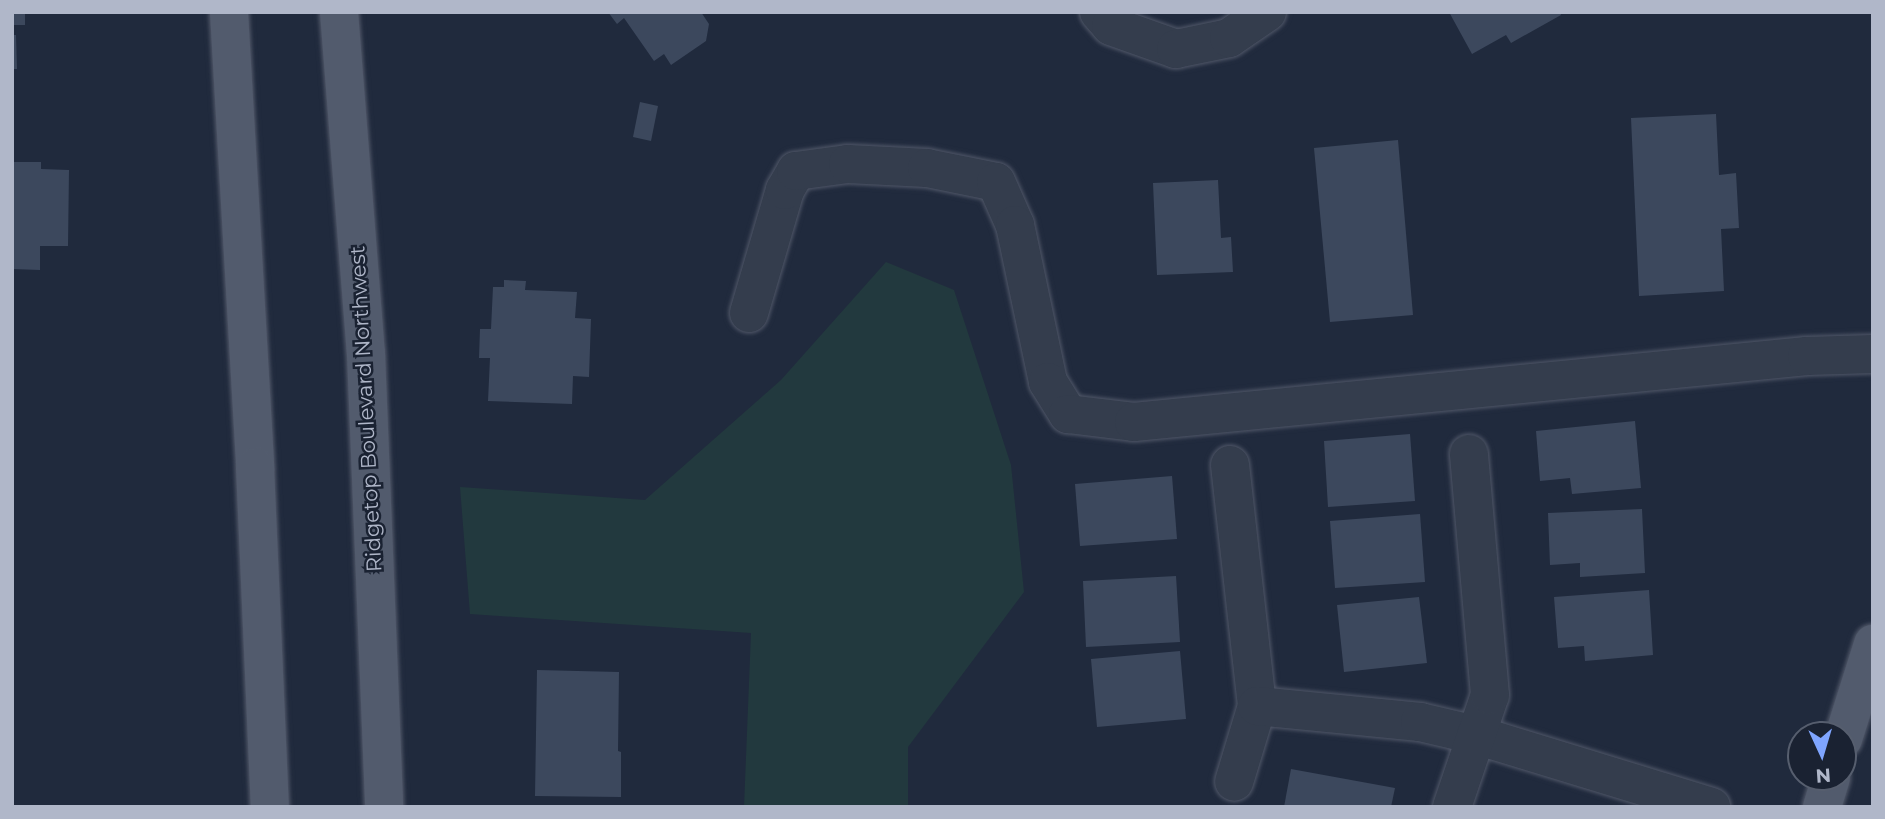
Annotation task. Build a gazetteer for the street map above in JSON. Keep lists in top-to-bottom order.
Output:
{
  "streets": {
    "main road": ["Ridgetop Boulevard Northwest"]
  },
  "north": "bottom"
}
